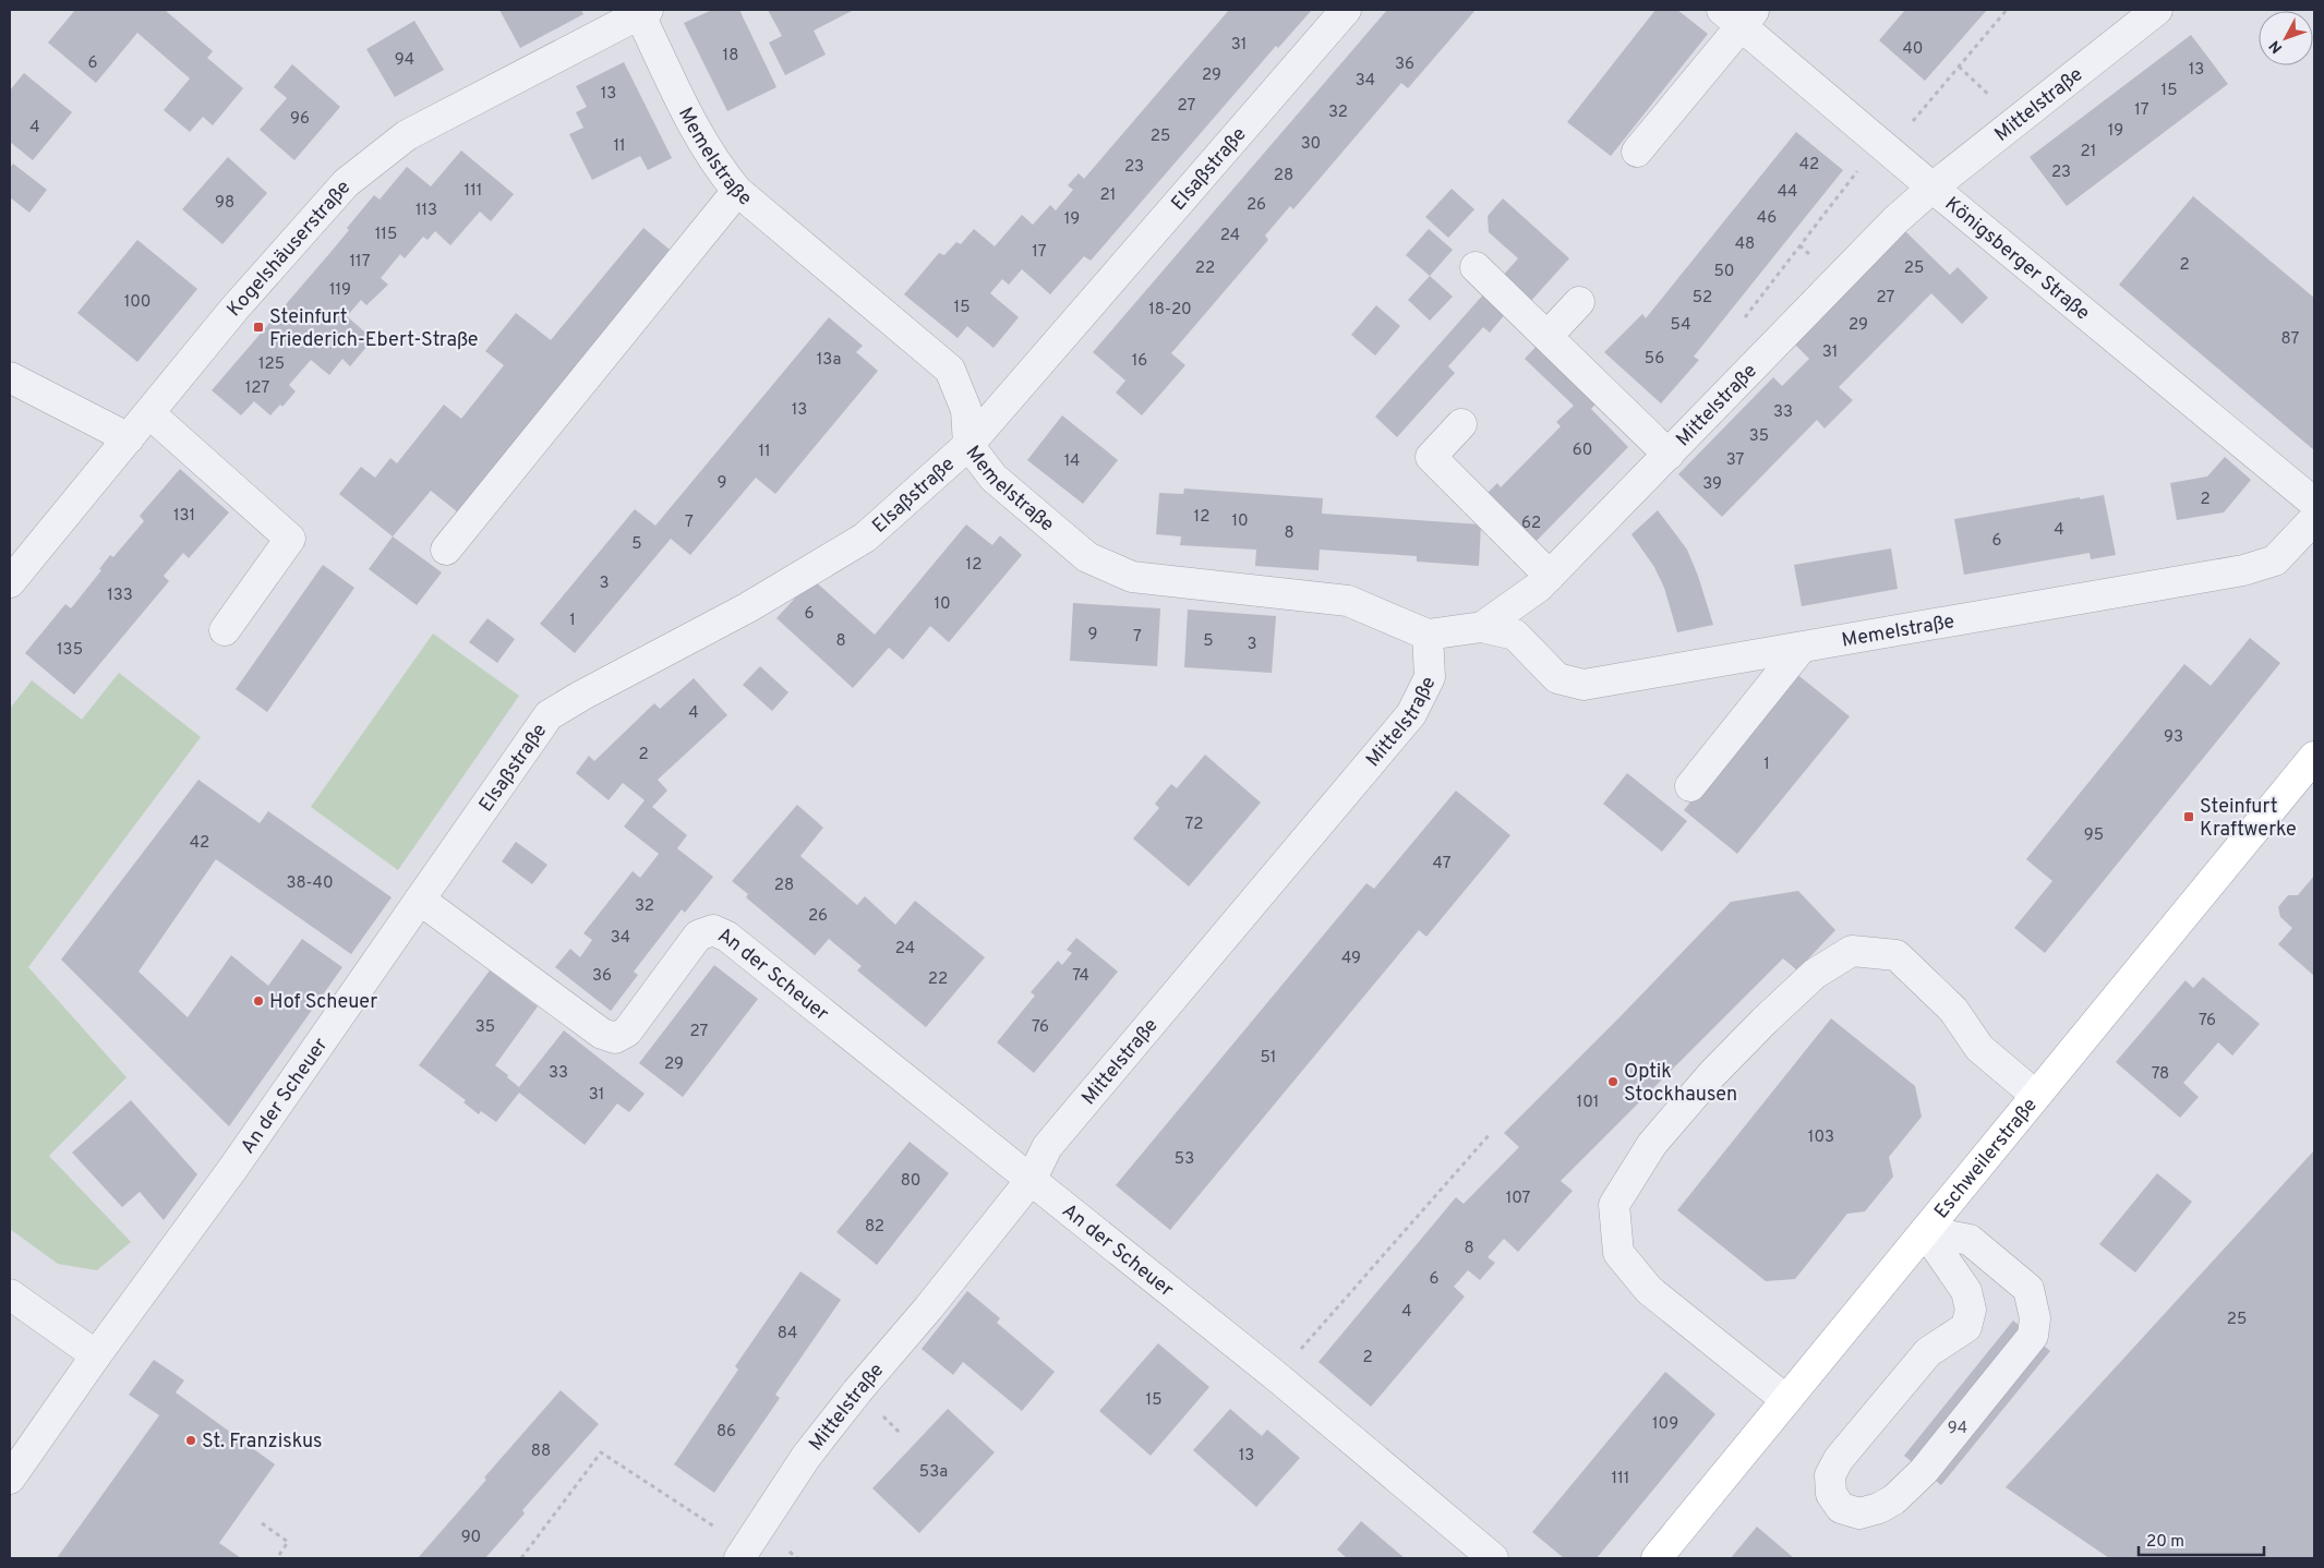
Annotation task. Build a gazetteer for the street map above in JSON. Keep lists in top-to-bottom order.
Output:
{
  "streets": {
    "main road": ["Eschweilerstraße"],
    "street": [
      "Mittelstraße",
      "Memelstraße",
      "Elsaßstraße",
      "Kogelshäuserstraße",
      "Königsberger Straße",
      "An der Scheuer"
    ]
  },
  "crossings": [
    ["Mittelstraße", "Memelstraße"],
    ["Mittelstraße", "Königsberger Straße"],
    ["Mittelstraße", "An der Scheuer"],
    ["Memelstraße", "Elsaßstraße"],
    ["Memelstraße", "Kogelshäuserstraße"],
    ["Elsaßstraße", "An der Scheuer"]
  ],
  "places": {
    "transit": ["Steinfurt Friederich-Ebert-Straße", "Steinfurt Kraftwerke"],
    "other": ["Hof Scheuer", "Optik Stockhausen", "St. Franziskus"]
  },
  "house_numbers": [
    "31",
    "40",
    "18",
    "94",
    "6",
    "36",
    "13",
    "29",
    "34",
    "15",
    "13",
    "27",
    "17",
    "32",
    "96",
    "4",
    "19",
    "25",
    "30",
    "11",
    "21",
    "42",
    "23",
    "23",
    "28",
    "111",
    "44",
    "21",
    "98",
    "26",
    "113",
    "46",
    "19",
    "115",
    "24",
    "48",
    "17",
    "117",
    "2",
    "22",
    "25",
    "50",
    "119",
    "52",
    "27",
    "100",
    "15",
    "18-20",
    "54",
    "29",
    "87",
    "31",
    "56",
    "13a",
    "16",
    "125",
    "127",
    "13",
    "33",
    "35",
    "60",
    "11",
    "37",
    "14",
    "9",
    "39",
    "2",
    "131",
    "12",
    "10",
    "7",
    "62",
    "4",
    "8",
    "6",
    "5",
    "12",
    "3",
    "133",
    "10",
    "6",
    "1",
    "9",
    "7",
    "8",
    "5",
    "3",
    "135",
    "4",
    "93",
    "2",
    "1",
    "72",
    "95",
    "42",
    "47",
    "38-40",
    "28",
    "32",
    "26",
    "34",
    "24",
    "49",
    "36",
    "74",
    "22",
    "76",
    "35",
    "76",
    "27",
    "51",
    "29",
    "33",
    "78",
    "31",
    "101",
    "103",
    "53",
    "80",
    "107",
    "82",
    "8",
    "6",
    "4",
    "25",
    "84",
    "2",
    "15",
    "109",
    "94",
    "86",
    "88",
    "13",
    "53a",
    "111",
    "90"
  ],
  "scale_bar": "20 m",
  "north": "bottom left"
}
